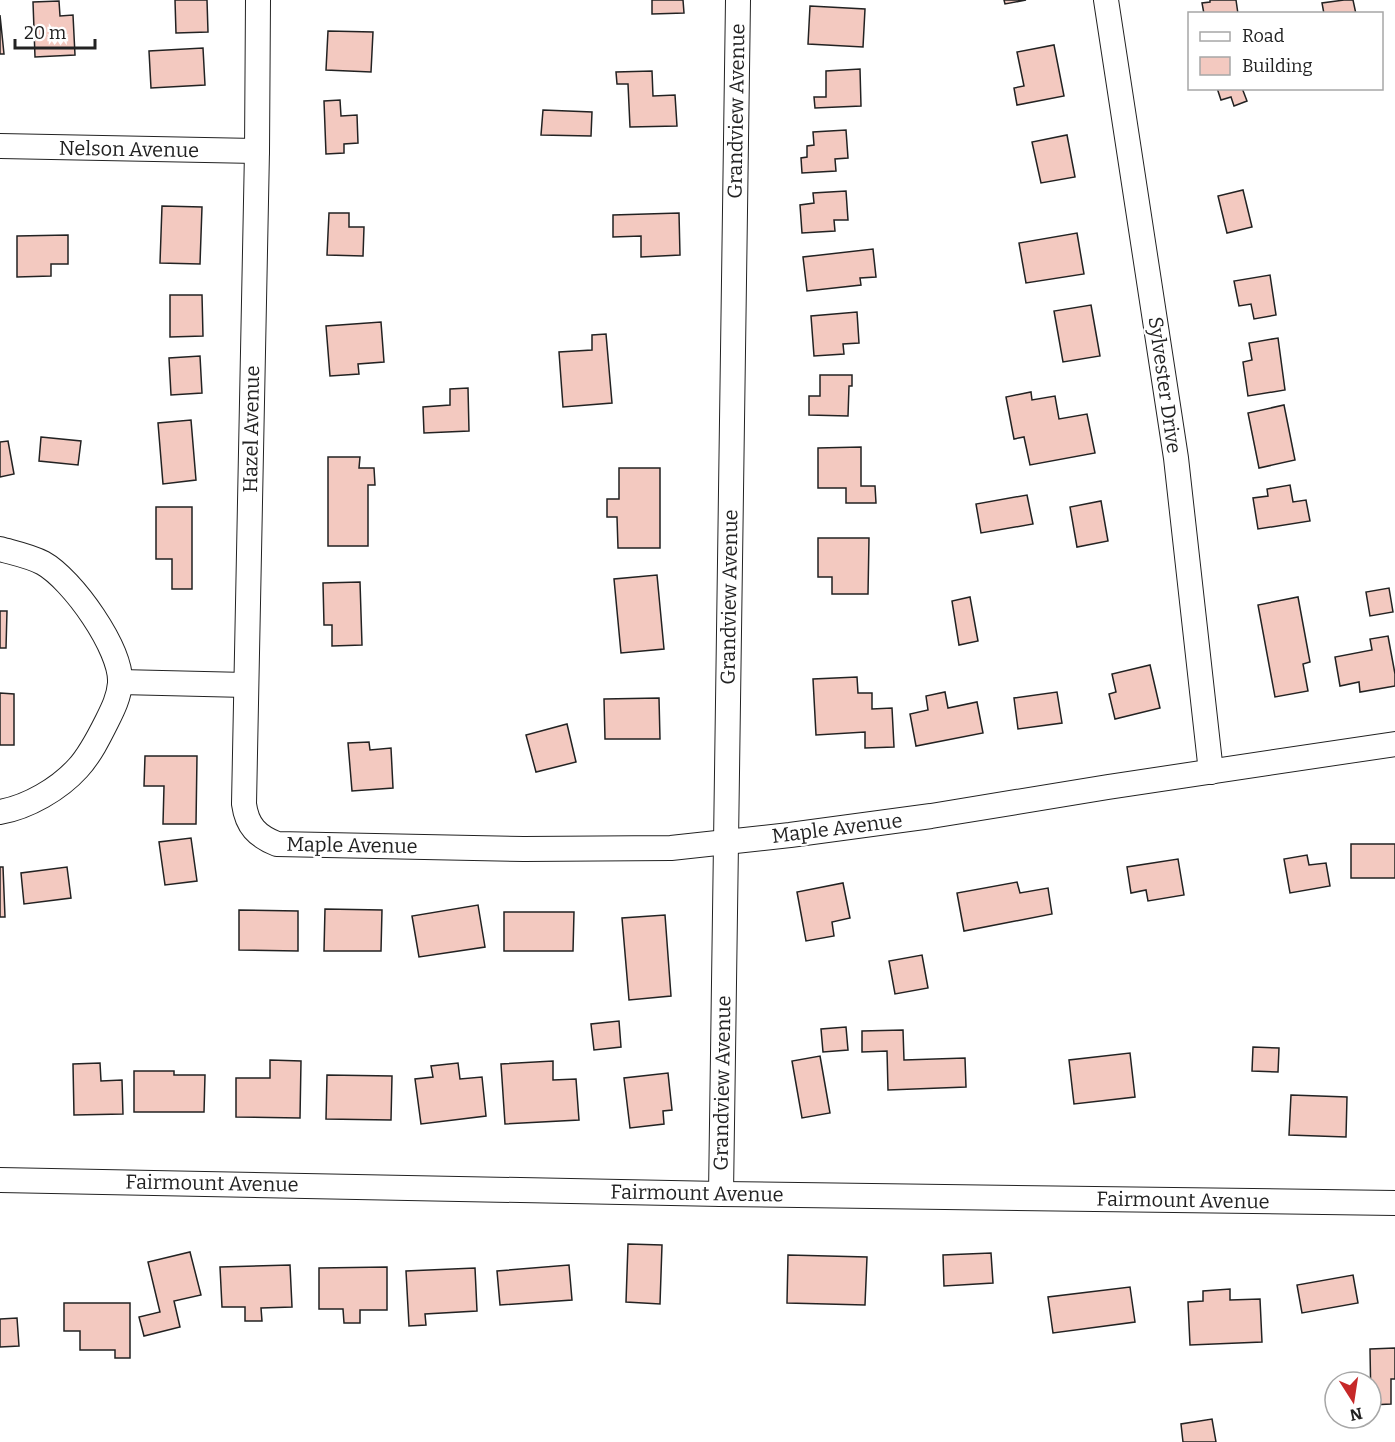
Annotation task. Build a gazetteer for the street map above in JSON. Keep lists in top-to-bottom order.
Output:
{
  "streets": {
    "street": [
      "Grandview Avenue",
      "Nelson Avenue",
      "Sylvester Drive",
      "Hazel Avenue",
      "Maple Avenue",
      "Fairmount Avenue"
    ]
  },
  "crossings": [
    ["Grandview Avenue", "Maple Avenue"],
    ["Grandview Avenue", "Fairmount Avenue"],
    ["Nelson Avenue", "Hazel Avenue"],
    ["Sylvester Drive", "Maple Avenue"],
    ["Hazel Avenue", "Maple Avenue"]
  ],
  "legend": ["Road", "Building"],
  "scale_bar": "20 m",
  "north": "bottom"
}
